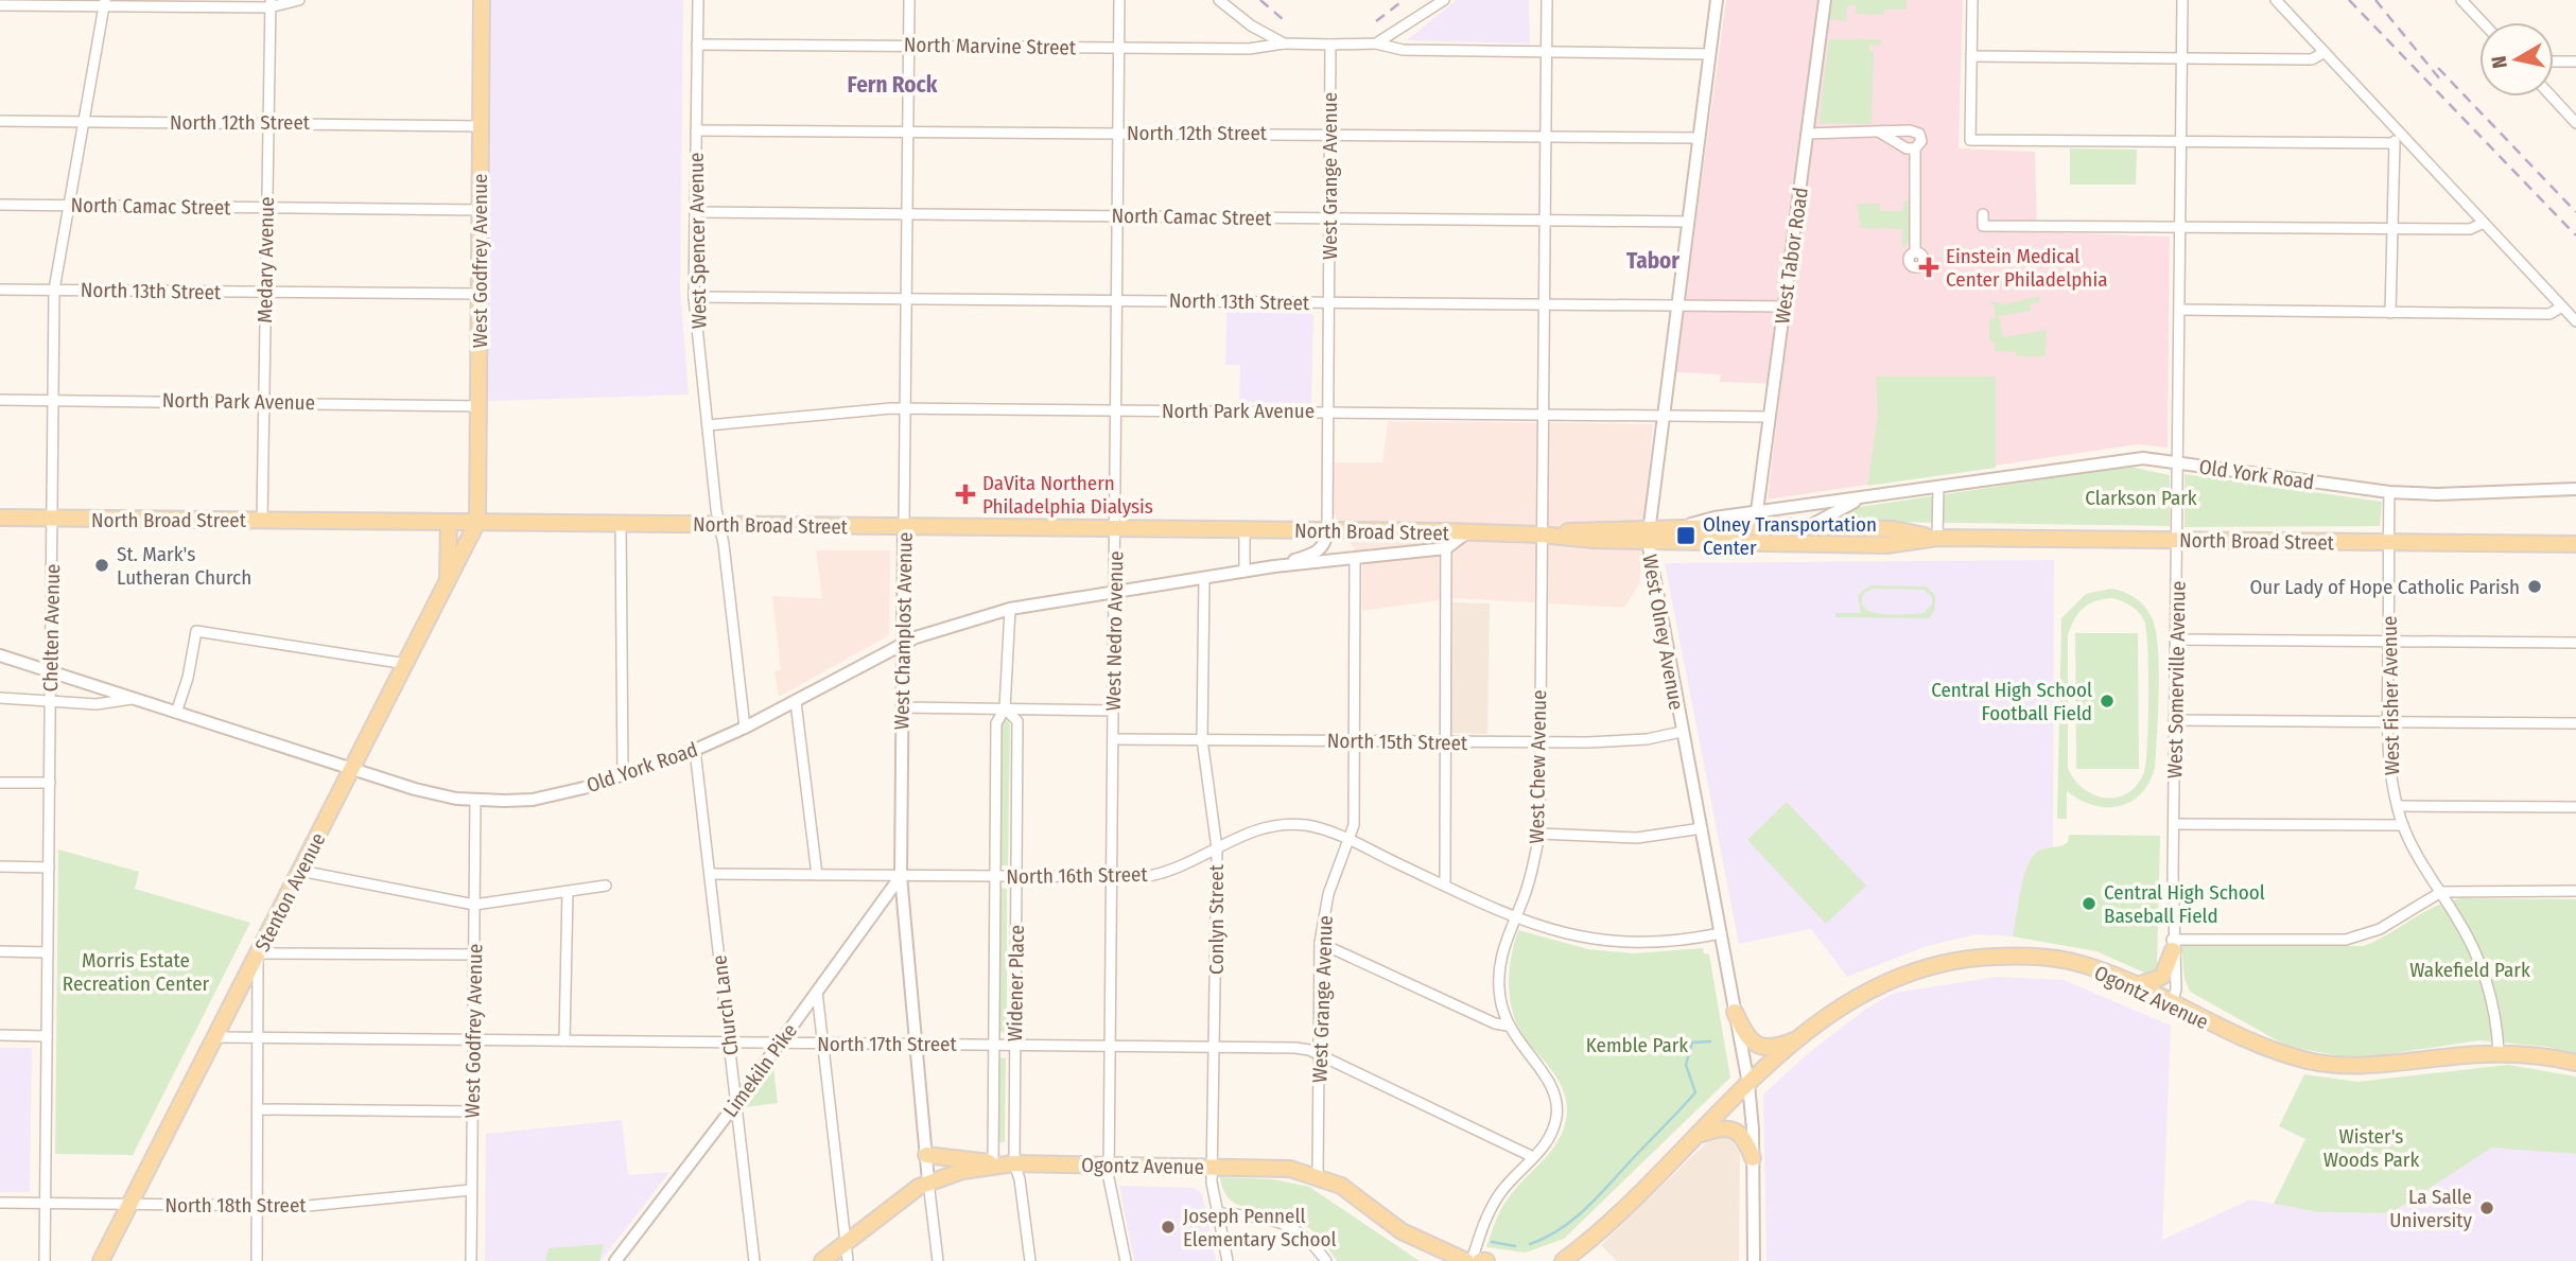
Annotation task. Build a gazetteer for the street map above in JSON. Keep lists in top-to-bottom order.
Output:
{
  "streets": {
    "main road": [
      "West Godfrey Avenue",
      "North Broad Street",
      "Stenton Avenue",
      "Ogontz Avenue"
    ],
    "street": [
      "North Marvine Street",
      "North 12th Street",
      "West Grange Avenue",
      "North Camac Street",
      "West Spencer Avenue",
      "West Tabor Road",
      "Medary Avenue",
      "North 13th Street",
      "North Park Avenue",
      "Old York Road",
      "Chelten Avenue",
      "West Champlost Avenue",
      "West Nedro Avenue",
      "West Olney Avenue",
      "West Somerville Avenue",
      "West Fisher Avenue",
      "North 15th Street",
      "West Chew Avenue",
      "North 16th Street",
      "Conlyn Street",
      "Widener Place",
      "Church Lane",
      "North 17th Street",
      "Limekiln Pike",
      "North 18th Street"
    ]
  },
  "crossings": [
    ["North Marvine Street", "West Grange Avenue"],
    ["North Marvine Street", "West Spencer Avenue"],
    ["North Marvine Street", "West Champlost Avenue"],
    ["North Marvine Street", "West Nedro Avenue"],
    ["North 12th Street", "West Grange Avenue"],
    ["North 12th Street", "West Spencer Avenue"],
    ["North 12th Street", "Medary Avenue"],
    ["North 12th Street", "West Godfrey Avenue"],
    ["North 12th Street", "Chelten Avenue"],
    ["North 12th Street", "West Champlost Avenue"],
    ["North 12th Street", "West Nedro Avenue"],
    ["North 12th Street", "West Olney Avenue"],
    ["West Grange Avenue", "North Camac Street"],
    ["West Grange Avenue", "North 13th Street"],
    ["West Grange Avenue", "North Park Avenue"],
    ["West Grange Avenue", "Old York Road"],
    ["West Grange Avenue", "North Broad Street"],
    ["West Grange Avenue", "North 15th Street"],
    ["West Grange Avenue", "North 16th Street"],
    ["West Grange Avenue", "Ogontz Avenue"],
    ["West Grange Avenue", "North 17th Street"],
    ["North Camac Street", "West Spencer Avenue"],
    ["North Camac Street", "Medary Avenue"],
    ["North Camac Street", "West Godfrey Avenue"],
    ["North Camac Street", "Chelten Avenue"],
    ["North Camac Street", "West Champlost Avenue"],
    ["North Camac Street", "West Nedro Avenue"],
    ["North Camac Street", "West Olney Avenue"],
    ["West Spencer Avenue", "North 13th Street"],
    ["West Spencer Avenue", "North Park Avenue"],
    ["West Spencer Avenue", "Old York Road"],
    ["West Spencer Avenue", "North Broad Street"],
    ["West Tabor Road", "North 13th Street"],
    ["West Tabor Road", "North Park Avenue"],
    ["West Tabor Road", "Old York Road"],
    ["Medary Avenue", "North 13th Street"],
    ["Medary Avenue", "North Park Avenue"],
    ["Medary Avenue", "North Broad Street"],
    ["West Godfrey Avenue", "North 13th Street"],
    ["West Godfrey Avenue", "North Park Avenue"],
    ["West Godfrey Avenue", "Old York Road"],
    ["West Godfrey Avenue", "North Broad Street"],
    ["West Godfrey Avenue", "Stenton Avenue"],
    ["West Godfrey Avenue", "North 17th Street"],
    ["West Godfrey Avenue", "North 18th Street"],
    ["North 13th Street", "Chelten Avenue"],
    ["North 13th Street", "West Champlost Avenue"],
    ["North 13th Street", "West Nedro Avenue"],
    ["North 13th Street", "West Olney Avenue"],
    ["North 13th Street", "West Chew Avenue"],
    ["North Park Avenue", "Chelten Avenue"],
    ["North Park Avenue", "West Champlost Avenue"],
    ["North Park Avenue", "West Nedro Avenue"],
    ["North Park Avenue", "West Olney Avenue"],
    ["North Park Avenue", "West Chew Avenue"],
    ["Old York Road", "North Broad Street"],
    ["Old York Road", "Chelten Avenue"],
    ["Old York Road", "West Champlost Avenue"],
    ["Old York Road", "West Nedro Avenue"],
    ["Old York Road", "West Somerville Avenue"],
    ["Old York Road", "West Fisher Avenue"],
    ["Old York Road", "Stenton Avenue"],
    ["Old York Road", "Conlyn Street"],
    ["Old York Road", "Widener Place"],
    ["Old York Road", "Church Lane"],
    ["North Broad Street", "Chelten Avenue"],
    ["North Broad Street", "West Champlost Avenue"],
    ["North Broad Street", "West Nedro Avenue"],
    ["North Broad Street", "West Olney Avenue"],
    ["North Broad Street", "West Somerville Avenue"],
    ["North Broad Street", "West Fisher Avenue"],
    ["North Broad Street", "West Chew Avenue"],
    ["North Broad Street", "Stenton Avenue"],
    ["Chelten Avenue", "North 18th Street"],
    ["West Champlost Avenue", "North 16th Street"],
    ["West Champlost Avenue", "Ogontz Avenue"],
    ["West Champlost Avenue", "North 17th Street"],
    ["West Champlost Avenue", "Limekiln Pike"],
    ["West Nedro Avenue", "North 15th Street"],
    ["West Nedro Avenue", "North 16th Street"],
    ["West Nedro Avenue", "Ogontz Avenue"],
    ["West Nedro Avenue", "North 17th Street"],
    ["West Olney Avenue", "North 15th Street"],
    ["West Olney Avenue", "North 16th Street"],
    ["West Olney Avenue", "Ogontz Avenue"],
    ["West Somerville Avenue", "Ogontz Avenue"],
    ["West Fisher Avenue", "Ogontz Avenue"],
    ["North 15th Street", "West Chew Avenue"],
    ["North 15th Street", "Conlyn Street"],
    ["West Chew Avenue", "North 16th Street"],
    ["West Chew Avenue", "North 17th Street"],
    ["North 16th Street", "Conlyn Street"],
    ["North 16th Street", "Widener Place"],
    ["North 16th Street", "Church Lane"],
    ["North 16th Street", "Limekiln Pike"],
    ["Stenton Avenue", "North 17th Street"],
    ["Stenton Avenue", "North 18th Street"],
    ["Conlyn Street", "Ogontz Avenue"],
    ["Conlyn Street", "North 17th Street"],
    ["Widener Place", "Ogontz Avenue"],
    ["Widener Place", "North 17th Street"],
    ["Church Lane", "North 17th Street"],
    ["Church Lane", "Limekiln Pike"],
    ["North 17th Street", "Limekiln Pike"]
  ],
  "districts": ["Fern Rock", "Tabor"],
  "parks": [
    "Clarkson Park",
    "Morris Estate Recreation Center",
    "Wakefield Park",
    "Kemble Park",
    "Wister's Woods Park"
  ],
  "places": {
    "health": ["Einstein Medical Center Philadelphia", "DaVita Northern Philadelphia Dialysis"],
    "transit": ["Olney Transportation Center"],
    "other": [
      "St. Mark's Lutheran Church",
      "Our Lady of Hope Catholic Parish",
      "Central High School Football Field",
      "Central High School Baseball Field",
      "La Salle University",
      "Joseph Pennell Elementary School"
    ]
  },
  "north": "left"
}
